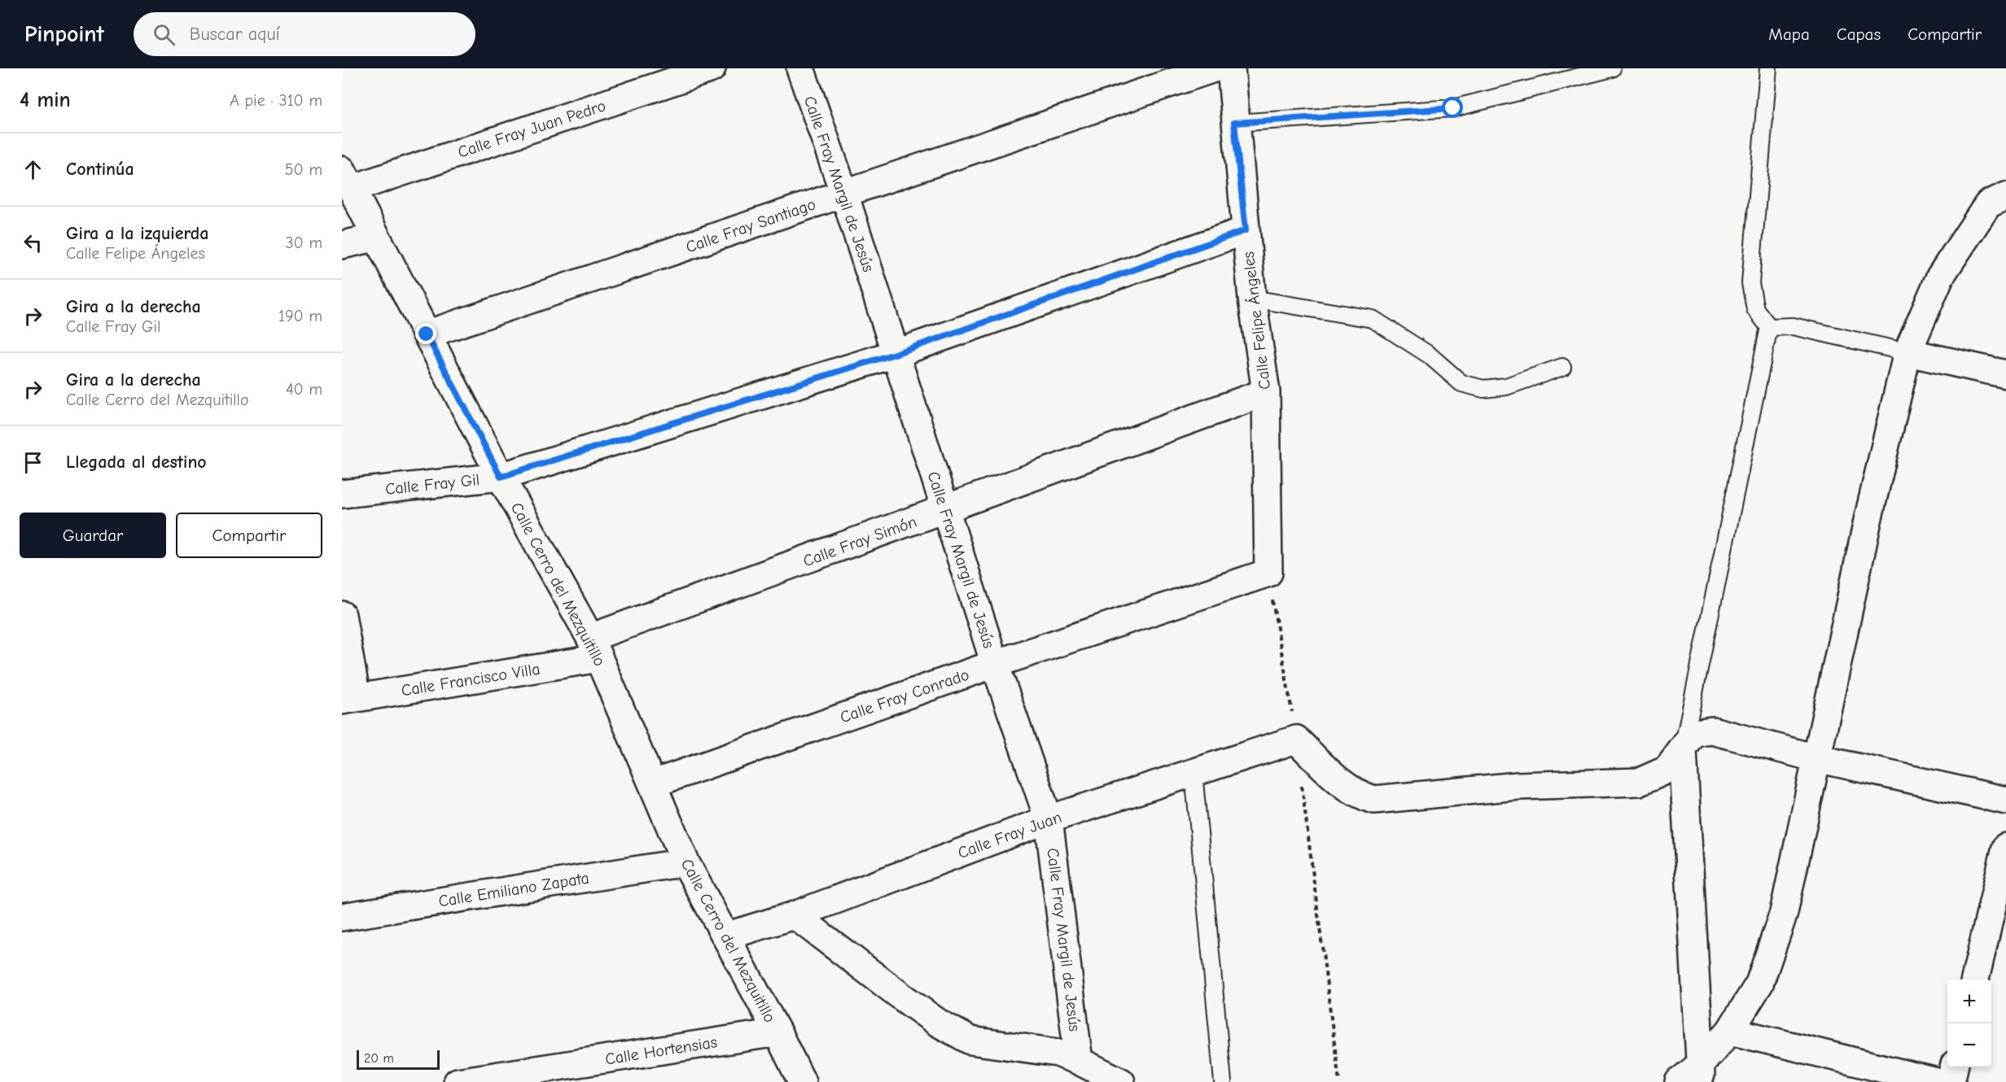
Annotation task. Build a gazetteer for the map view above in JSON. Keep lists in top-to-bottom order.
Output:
{
  "streets": {
    "street": [
      "Calle Fray Juan Pedro",
      "Calle Fray Margil de Jesús",
      "Calle Fray Santiago",
      "Calle Felipe Ángeles",
      "Calle Fray Gil",
      "Calle Fray Simón",
      "Calle Cerro del Mezquitillo",
      "Calle Francisco Villa",
      "Calle Fray Conrado",
      "Calle Fray Juan",
      "Calle Emiliano Zapata",
      "Calle Hortensias"
    ]
  },
  "crossings": [
    ["Calle Fray Juan Pedro", "Calle Cerro del Mezquitillo"],
    ["Calle Fray Margil de Jesús", "Calle Fray Santiago"],
    ["Calle Fray Margil de Jesús", "Calle Fray Gil"],
    ["Calle Fray Margil de Jesús", "Calle Fray Simón"],
    ["Calle Fray Margil de Jesús", "Calle Fray Conrado"],
    ["Calle Fray Margil de Jesús", "Calle Fray Juan"],
    ["Calle Fray Santiago", "Calle Cerro del Mezquitillo"],
    ["Calle Felipe Ángeles", "Calle Fray Gil"],
    ["Calle Felipe Ángeles", "Calle Fray Simón"],
    ["Calle Felipe Ángeles", "Calle Fray Conrado"],
    ["Calle Fray Gil", "Calle Cerro del Mezquitillo"],
    ["Calle Fray Simón", "Calle Cerro del Mezquitillo"],
    ["Calle Fray Simón", "Calle Francisco Villa"],
    ["Calle Cerro del Mezquitillo", "Calle Francisco Villa"],
    ["Calle Cerro del Mezquitillo", "Calle Fray Conrado"],
    ["Calle Cerro del Mezquitillo", "Calle Fray Juan"],
    ["Calle Cerro del Mezquitillo", "Calle Emiliano Zapata"],
    ["Calle Cerro del Mezquitillo", "Calle Hortensias"]
  ],
  "scale_bar": "20 m",
  "page": {
    "header": "Pinpoint",
    "search": "Buscar aquí",
    "nav": ["Mapa", "Capas", "Compartir"],
    "heading": ["4 min", "A pie · 310 m"],
    "list": [
      ["Continúa", "50 m"],
      ["Gira a la izquierda", "Calle Felipe Ángeles", "30 m"],
      ["Gira a la derecha", "Calle Fray Gil", "190 m"],
      ["Gira a la derecha", "Calle Cerro del Mezquitillo", "40 m"],
      "Llegada al destino"
    ],
    "buttons": ["Guardar", "Compartir"],
    "map_buttons": ["+", "−"],
    "scale": "20 m"
  }
}
